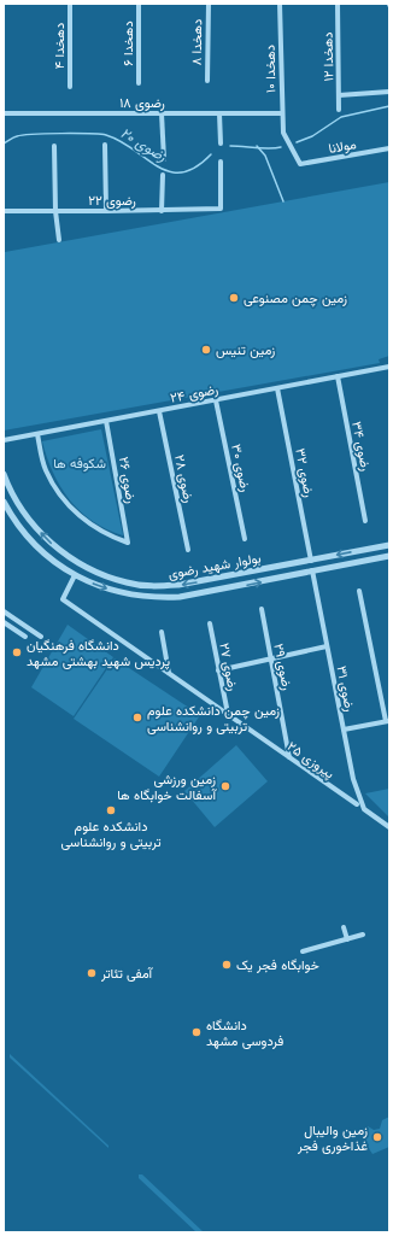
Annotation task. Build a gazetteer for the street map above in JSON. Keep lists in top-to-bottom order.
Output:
{
  "streets": {
    "street": [
      "دهخدا ۸",
      "دهخدا ۶",
      "دهخدا ۴",
      "دهخدا ۱۲",
      "دهخدا ۱۰",
      "رضوی ۱۸",
      "مولانا",
      "رضوی ۲۲",
      "رضوی ۲۴",
      "رضوی ۳۴",
      "رضوی ۳۰",
      "رضوی ۳۲",
      "رضوی ۲۸",
      "رضوی ۲۶",
      "بولوار شهید رضوی",
      "رضوی ۲۷",
      "رضوی ۲۹",
      "رضوی ۳۱",
      "پیروزی ۲۵"
    ]
  },
  "crossings": [
    ["دهخدا ۱۰", "رضوی ۱۸"],
    ["دهخدا ۱۰", "مولانا"],
    ["رضوی ۲۴", "رضوی ۳۴"],
    ["رضوی ۲۴", "رضوی ۳۰"],
    ["رضوی ۲۴", "رضوی ۳۲"],
    ["رضوی ۲۴", "رضوی ۲۸"],
    ["رضوی ۲۴", "رضوی ۲۶"],
    ["رضوی ۳۲", "بولوار شهید رضوی"],
    ["بولوار شهید رضوی", "رضوی ۳۱"],
    ["بولوار شهید رضوی", "پیروزی ۲۵"],
    ["رضوی ۲۷", "پیروزی ۲۵"],
    ["رضوی ۲۹", "پیروزی ۲۵"]
  ],
  "water": ["رضوی ۲۰"],
  "parks": ["شکوفه ها"],
  "places": [
    "زمین چمن مصنوعی",
    "زمین تنیس",
    "دانشگاه فرهنگیان پردیس شهید بهشتی مشهد",
    "زمین چمن دانشکده علوم تربیتی و روانشناسی",
    "زمین ورزشی آسفالت خوابگاه ها",
    "دانشکده علوم تربیتی و روانشناسی",
    "خوابگاه فجر یک",
    "آمفی تئاتر",
    "دانشگاه فردوسی مشهد",
    "زمین والیبال غذاخوری فجر"
  ]
}
